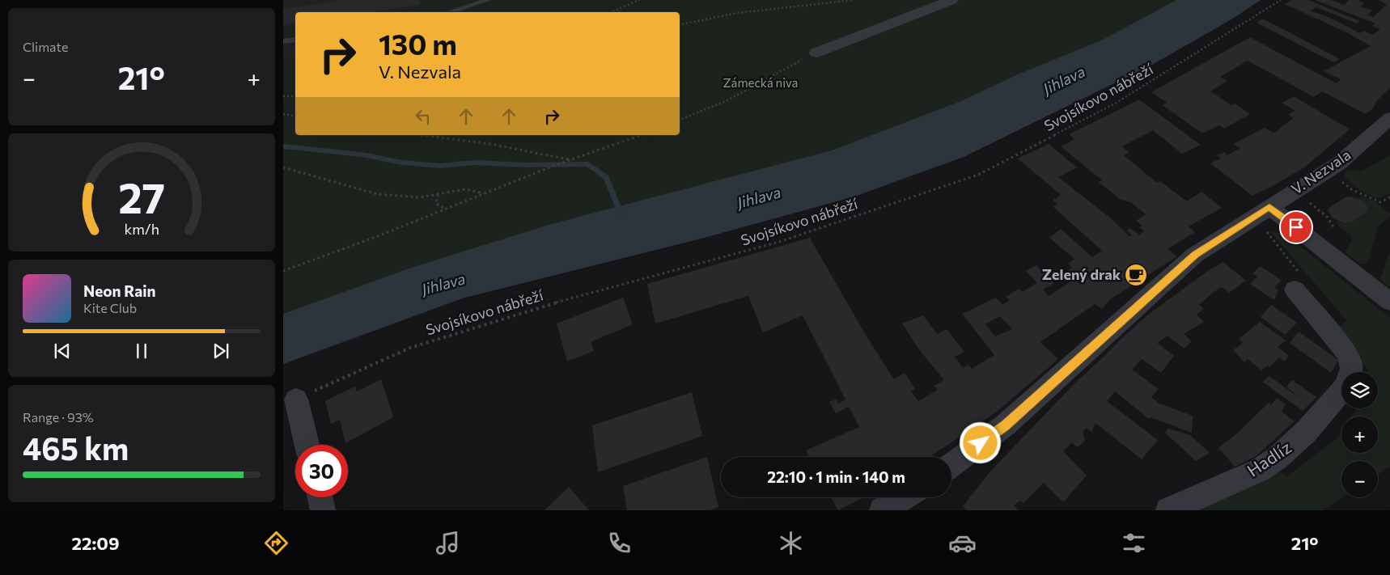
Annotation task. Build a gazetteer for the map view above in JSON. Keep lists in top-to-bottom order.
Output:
{
  "streets": {
    "street": ["V. Nezvala", "Hadlíz"],
    "path": ["Svojsíkovo nábřeží"]
  },
  "water": ["Jihlava"],
  "parks": ["Zámecká niva"],
  "places": {
    "cafe": ["Zelený drak"]
  },
  "page": {
    "tile": [
      "Climate",
      ["Range · 93%", "465 km"]
    ],
    "turn": ["130 m", "V. Nezvala"],
    "heat": ["−", "21°", "+"],
    "song": ["Neon Rain", "Kite Club"],
    "map_buttons": ["+", "−"],
    "limit": "30",
    "trip": "22:10 · 1 min · 140 m",
    "tabs": ["22:09", "21°"],
    "gauge": ["27", "km/h"]
  }
}
